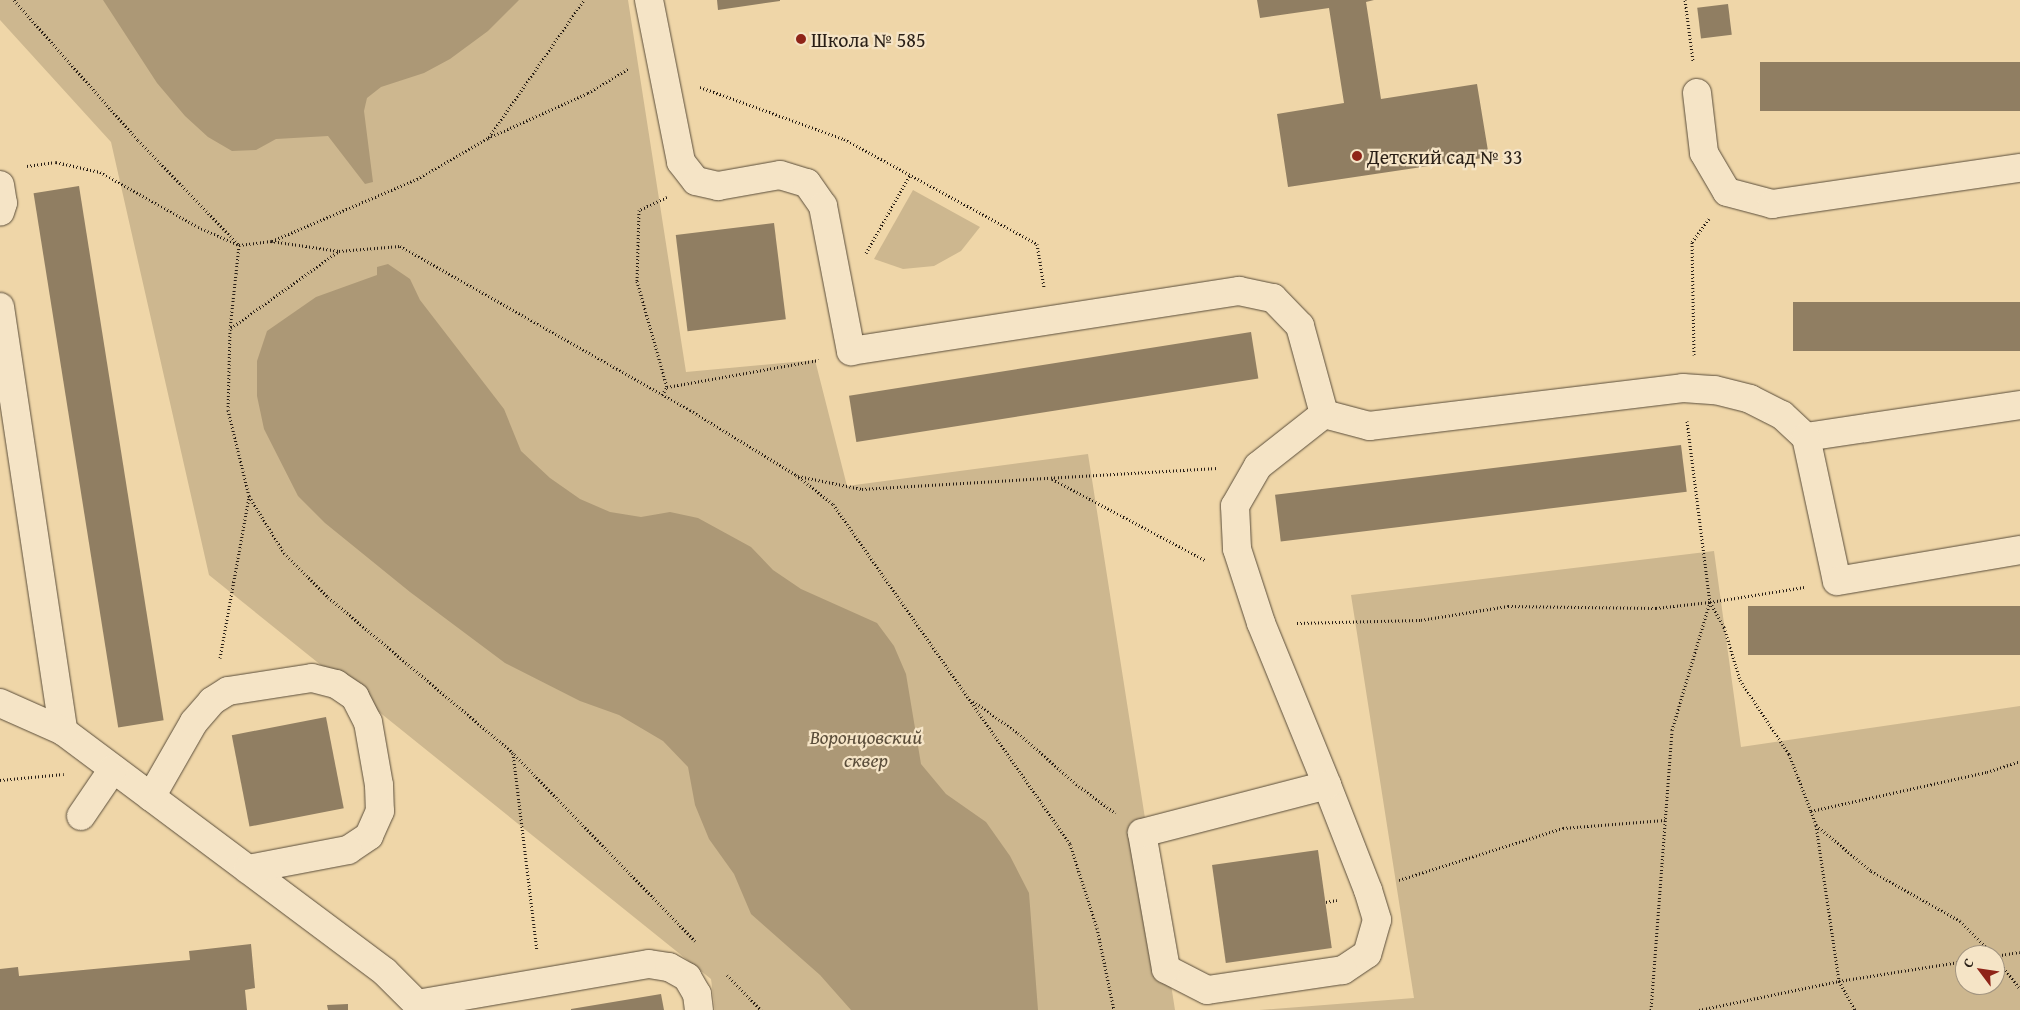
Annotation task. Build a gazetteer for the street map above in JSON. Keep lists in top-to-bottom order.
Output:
{
  "parks": ["Воронцовский сквер"],
  "places": ["Школа № 585", "Детский сад № 33"],
  "north": "top left"
}
